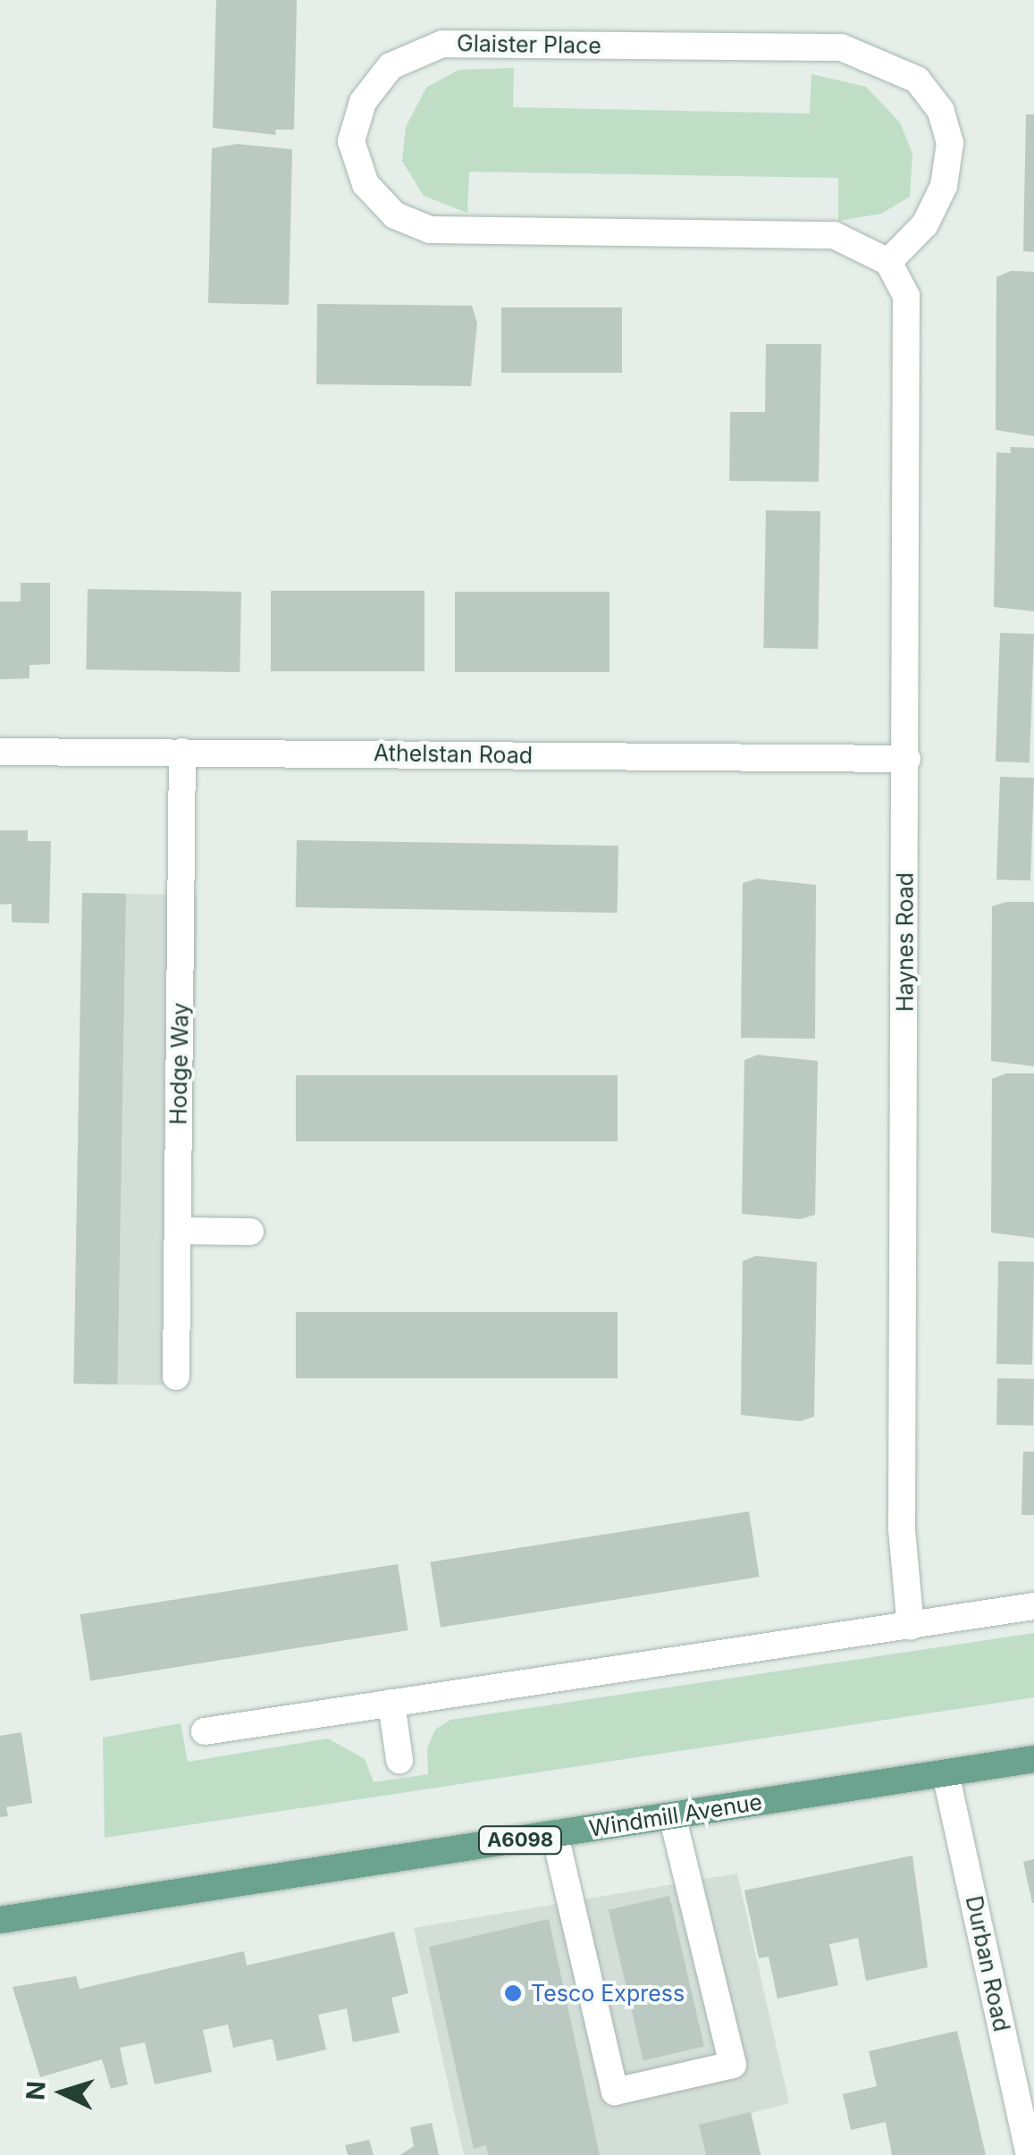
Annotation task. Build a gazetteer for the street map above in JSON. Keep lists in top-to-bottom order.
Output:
{
  "streets": {
    "main road": ["Windmill Avenue", "A6098"],
    "street": [
      "Glaister Place",
      "Athelstan Road",
      "Haynes Road",
      "Hodge Way",
      "Durban Road"
    ]
  },
  "crossings": [
    ["Glaister Place", "Haynes Road"],
    ["Athelstan Road", "Haynes Road"],
    ["Athelstan Road", "Hodge Way"],
    ["Windmill Avenue", "Durban Road"]
  ],
  "places": ["Tesco Express"],
  "north": "left"
}
